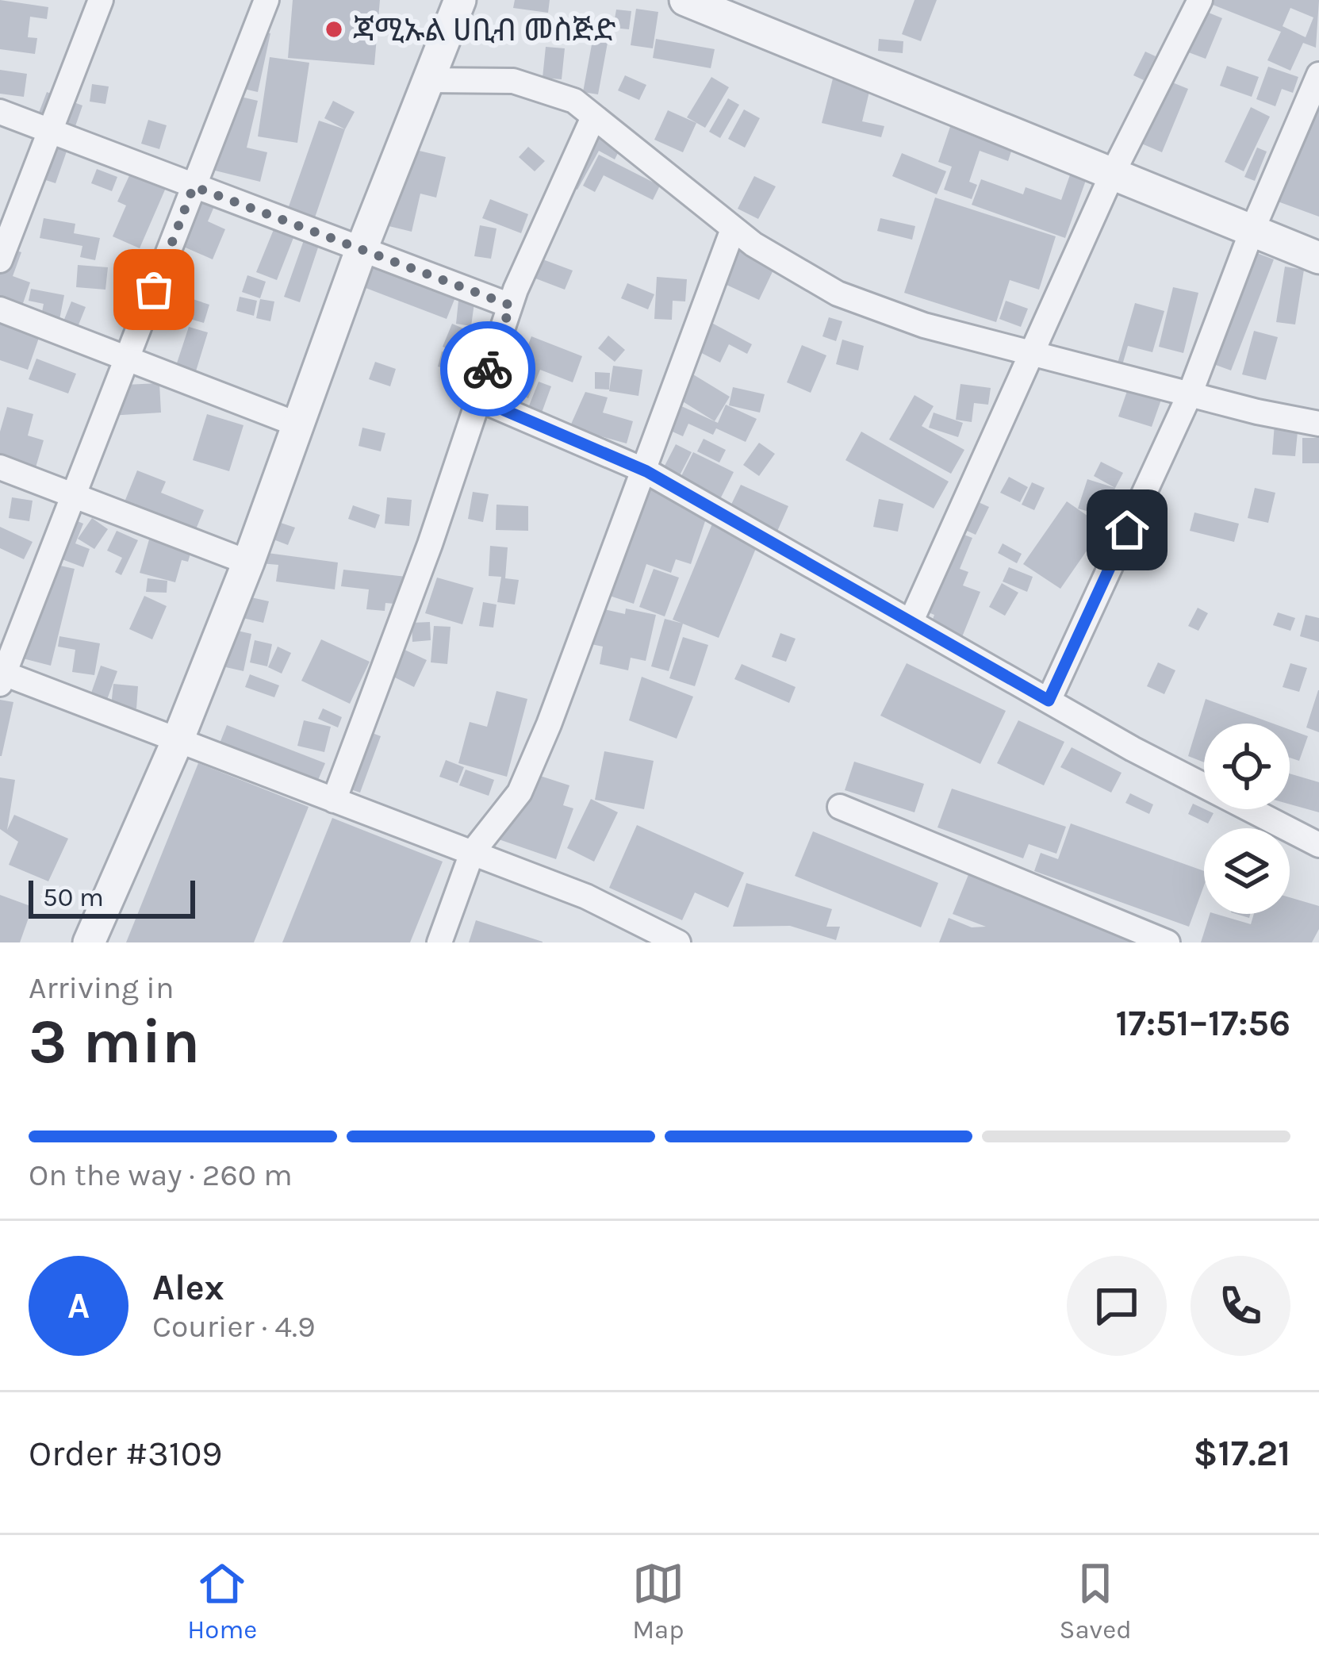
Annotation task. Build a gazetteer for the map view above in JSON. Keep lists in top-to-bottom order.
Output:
{
  "places": ["ጃሚኡል ሀቢብ መስጅድ"],
  "scale_bar": "50 m",
  "page": {
    "scale": "50 m",
    "heading": ["3 min", "Arriving in", "17:51–17:56"],
    "panel": [
      "Alex",
      "Courier · 4.9",
      "Order #3109",
      "$17.21"
    ],
    "bar": "On the way · 260 m",
    "round": "A",
    "tabs": ["Home", "Map", "Saved"]
  }
}
